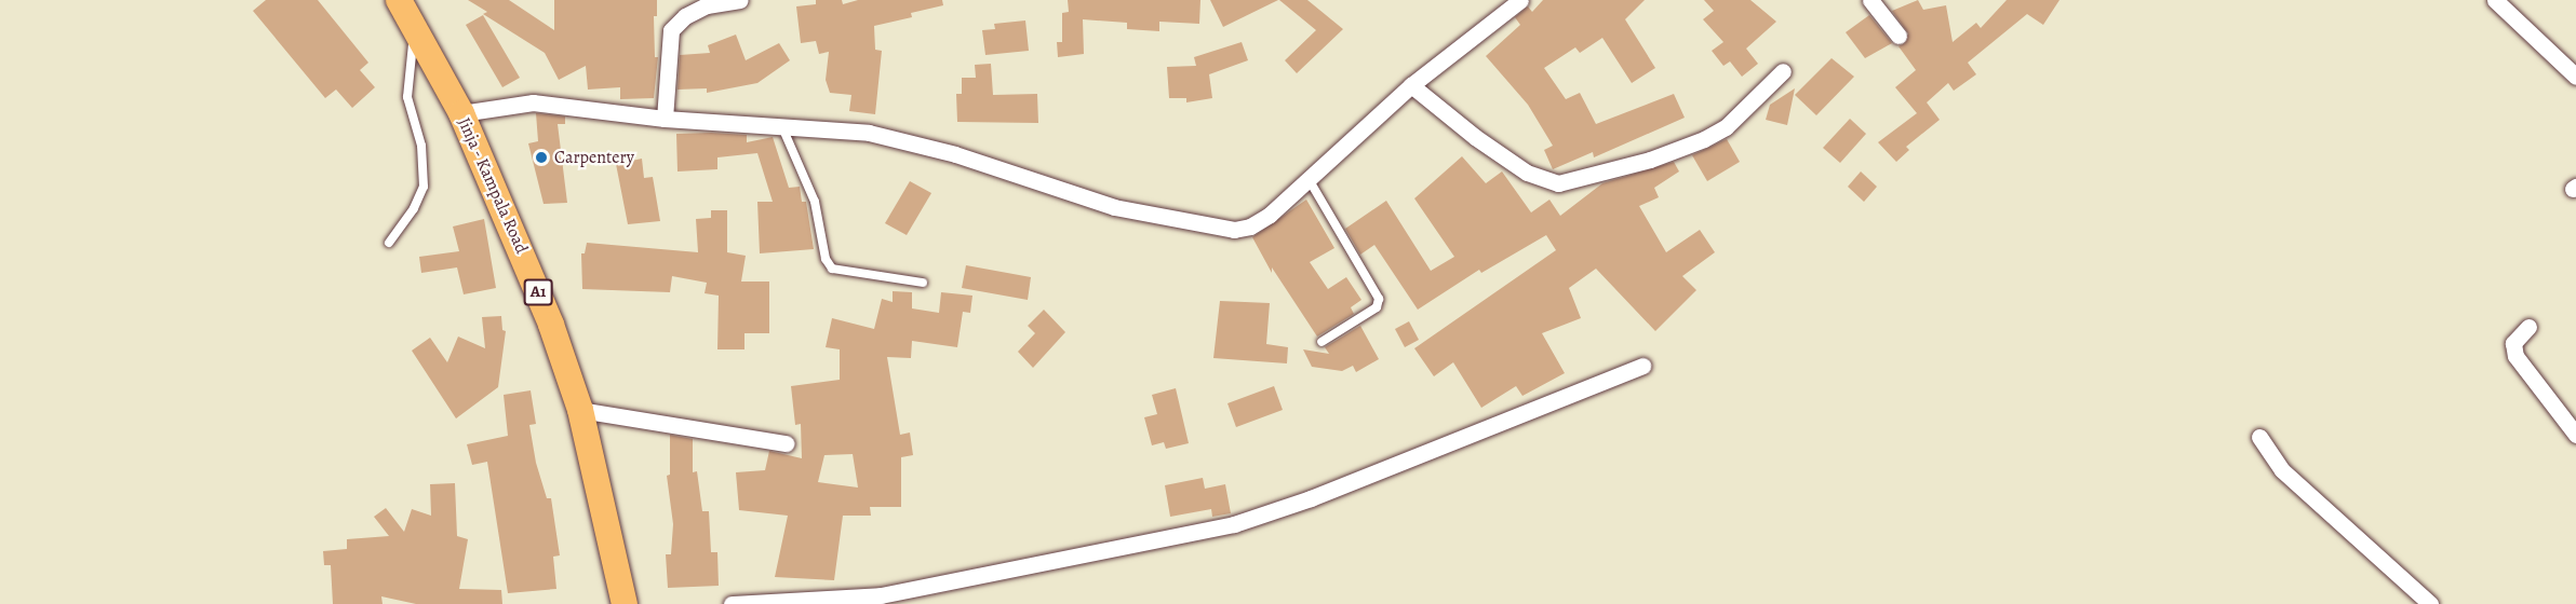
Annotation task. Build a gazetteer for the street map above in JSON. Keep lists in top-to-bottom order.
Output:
{
  "streets": {
    "highway": ["Jinja - Kampala Road", "A1"]
  },
  "places": ["Carpentery"]
}
